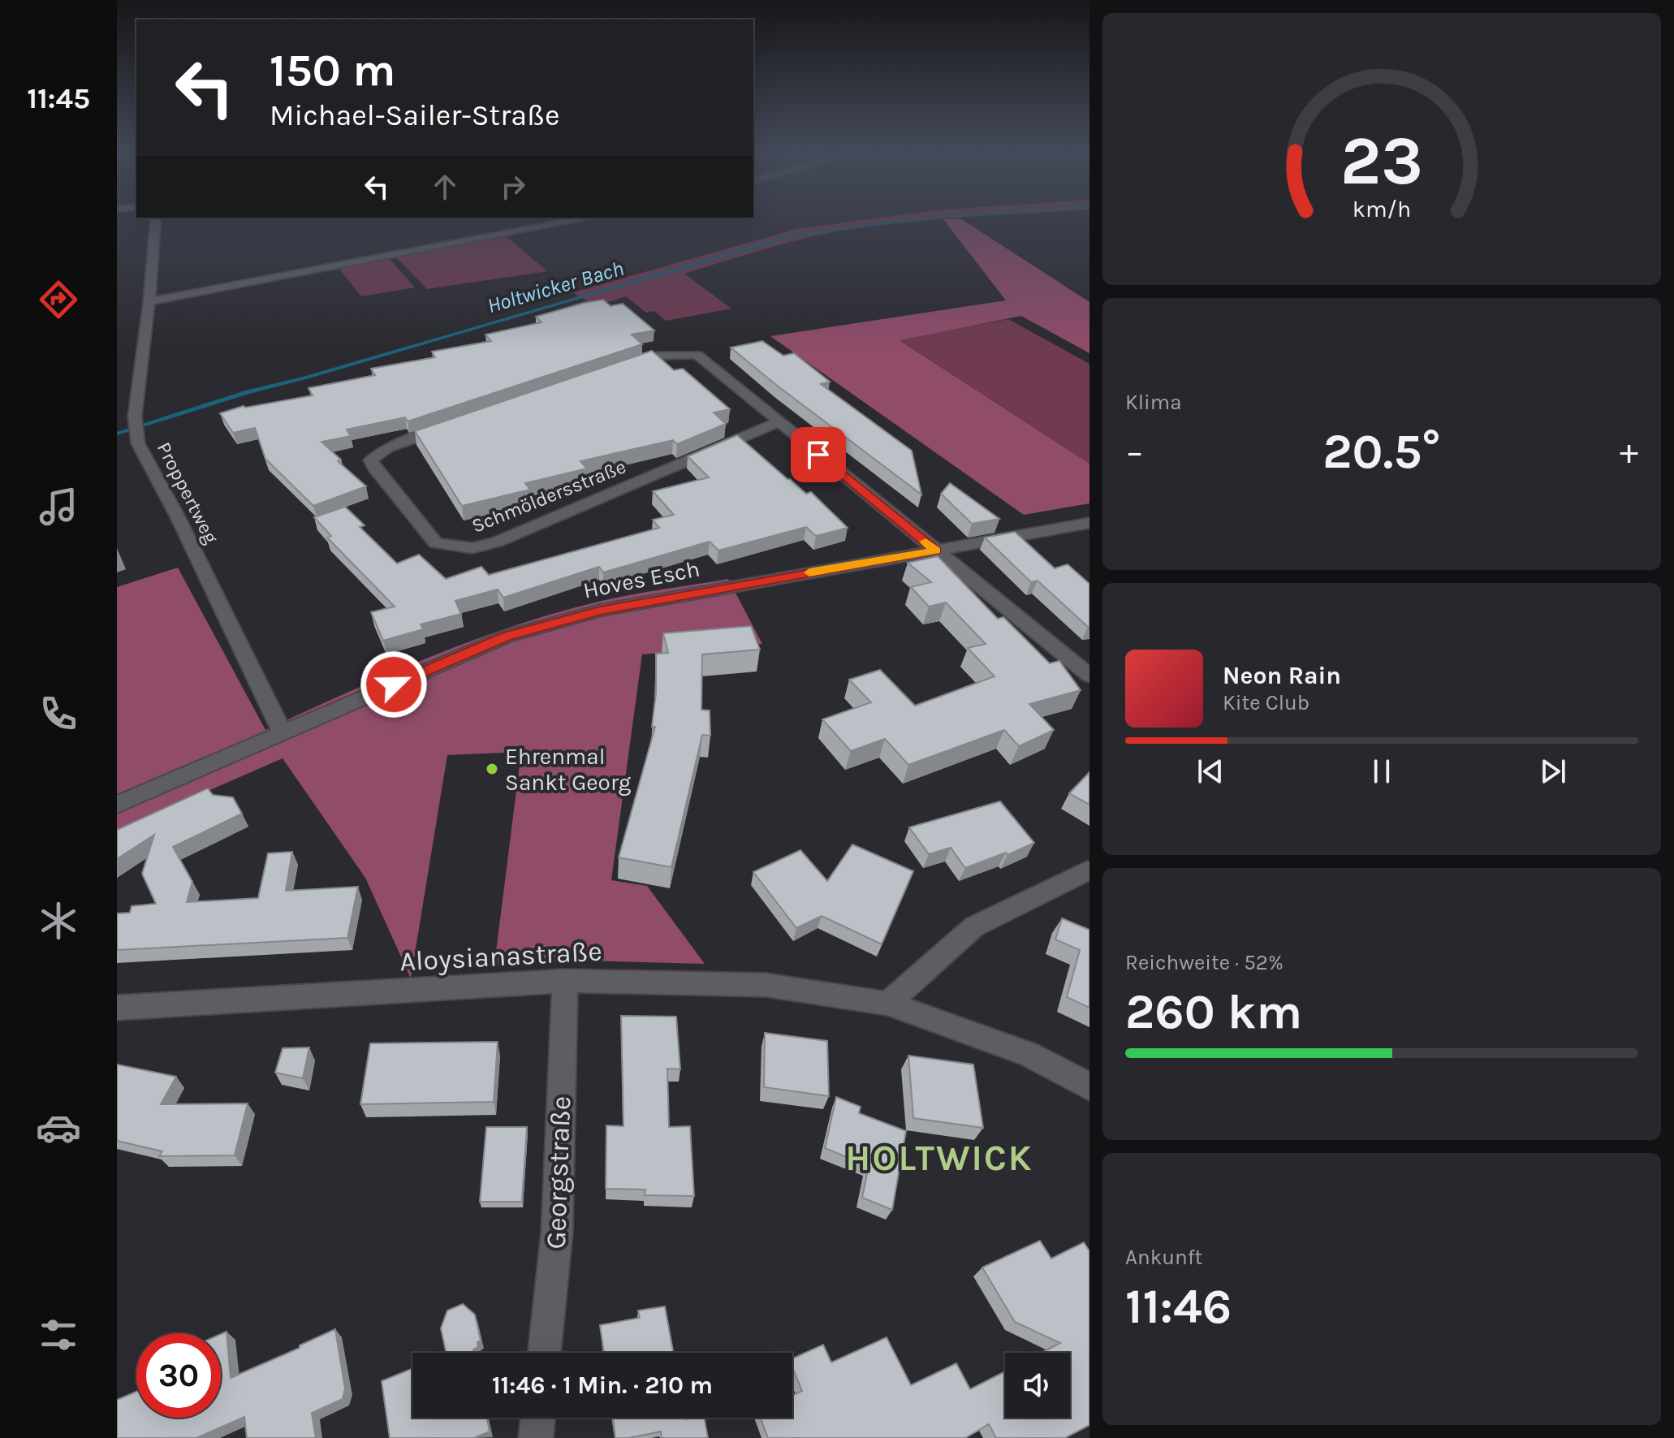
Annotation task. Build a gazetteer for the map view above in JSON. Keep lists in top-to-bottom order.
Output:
{
  "streets": {
    "street": [
      "Proppertweg",
      "Schmöldersstraße",
      "Hoves Esch",
      "Aloysianastraße",
      "Georgstraße"
    ]
  },
  "crossings": [
    ["Proppertweg", "Hoves Esch"],
    ["Aloysianastraße", "Georgstraße"]
  ],
  "districts": ["HOLTWICK"],
  "water": ["Holtwicker Bach"],
  "places": ["Ehrenmal Sankt Georg"],
  "page": {
    "tabs": "11:45",
    "turn": ["150 m", "Michael-Sailer-Straße"],
    "tile": [
      "Klima",
      ["Reichweite · 52%", "260 km"],
      ["Ankunft", "11:46"]
    ],
    "heat": ["−", "20.5°", "+"],
    "song": ["Neon Rain", "Kite Club"],
    "limit": "30",
    "trip": "11:46 · 1 Min. · 210 m",
    "gauge": ["23", "km/h"]
  }
}
